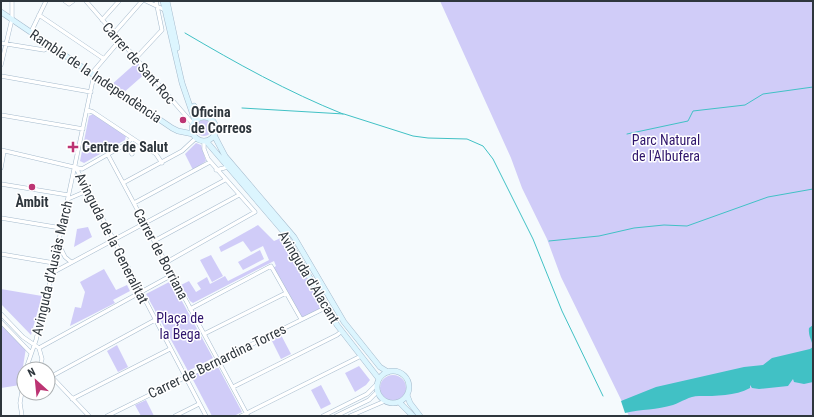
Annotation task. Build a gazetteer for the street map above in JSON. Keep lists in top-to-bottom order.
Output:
{
  "streets": {
    "main road": ["Rambla de la Independència", "Avinguda d'Alacant"],
    "street": [
      "Carrer de Sant Roc",
      "Avinguda de la Generalitat",
      "Carrer de Borriana",
      "Avinguda d'Ausiàs March",
      "Carrer de Bernardina Torres"
    ]
  },
  "crossings": [
    ["Carrer de Sant Roc", "Rambla de la Independència"],
    ["Carrer de Sant Roc", "Avinguda d'Alacant"],
    ["Rambla de la Independència", "Avinguda d'Ausiàs March"],
    ["Rambla de la Independència", "Avinguda d'Alacant"],
    ["Avinguda de la Generalitat", "Avinguda d'Ausiàs March"],
    ["Avinguda de la Generalitat", "Carrer de Bernardina Torres"],
    ["Carrer de Borriana", "Carrer de Bernardina Torres"],
    ["Avinguda d'Alacant", "Carrer de Bernardina Torres"]
  ],
  "parks": ["Parc Natural de l'Albufera", "Plaça de la Bega"],
  "places": {
    "other": ["Oficina de Correos", "Àmbit"],
    "health": ["Centre de Salut"]
  },
  "north": "top left"
}
